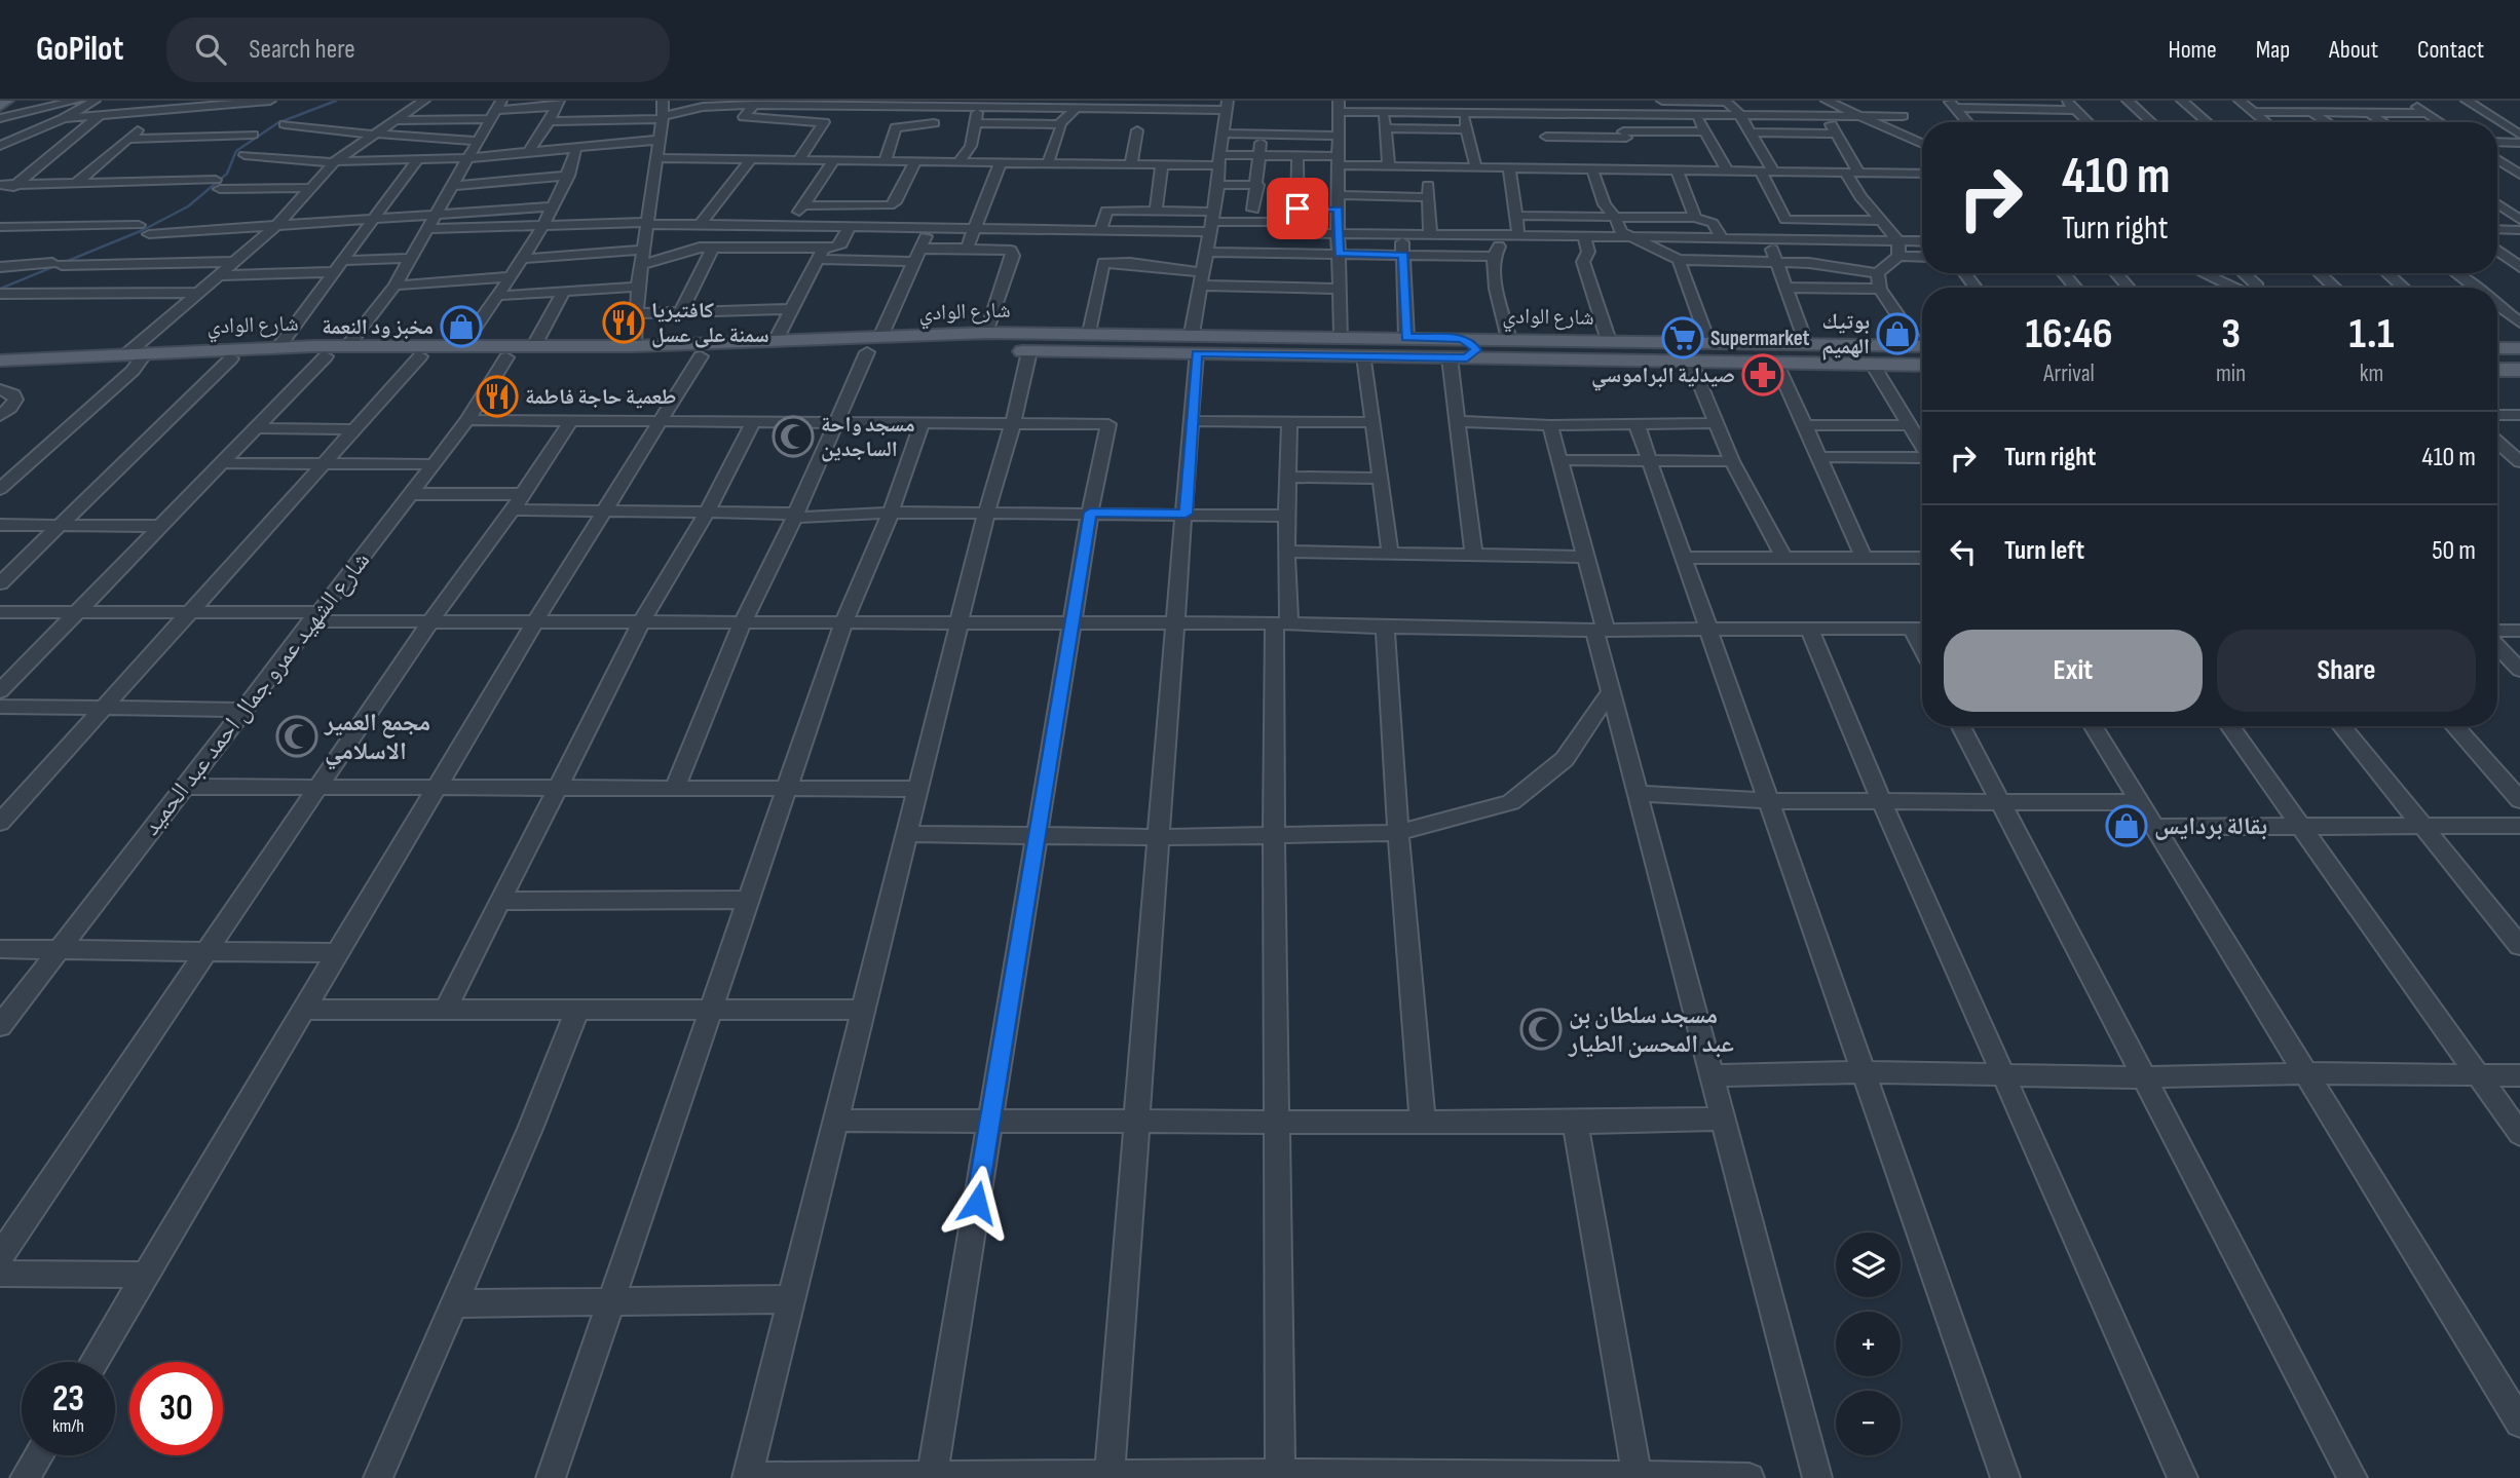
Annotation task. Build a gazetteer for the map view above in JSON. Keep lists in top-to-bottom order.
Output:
{
  "streets": {
    "main road": ["شارع الوادي"],
    "street": ["شارع الشهيد عمرو جمال احمد عبد الحميد"]
  },
  "crossings": [
    ["شارع الوادي", "شارع الشهيد عمرو جمال احمد عبد الحميد"]
  ],
  "places": {
    "restaurant": ["كافتيريا سمنة على عسل", "طعمية حاجة فاطمة"],
    "shop": ["مخبز ود النعمة", "بوتيك الهميم", "بقالة بردايس"],
    "supermarket": ["Supermarket"],
    "pharmacy": ["صيدلية البراموسي"],
    "mosque": ["مسجد واحة الساجدين", "مجمع العمير الاسلامي", "مسجد سلطان بن عبد المحسن الطيار"]
  },
  "page": {
    "header": "GoPilot",
    "search": "Search here",
    "nav": [
      "Home",
      "Map",
      "About",
      "Contact"
    ],
    "turn": ["410 m", "Turn right"],
    "eta": [
      "16:46",
      "Arrival",
      "3",
      "min",
      "1.1",
      "km"
    ],
    "list": [
      {
        "name": "Turn right",
        "value": "410 m"
      },
      {
        "name": "Turn left",
        "value": "50 m"
      }
    ],
    "buttons": ["Exit", "Share"],
    "map_buttons": ["+", "−"],
    "speed": "23 km/h",
    "limit": "30"
  }
}
